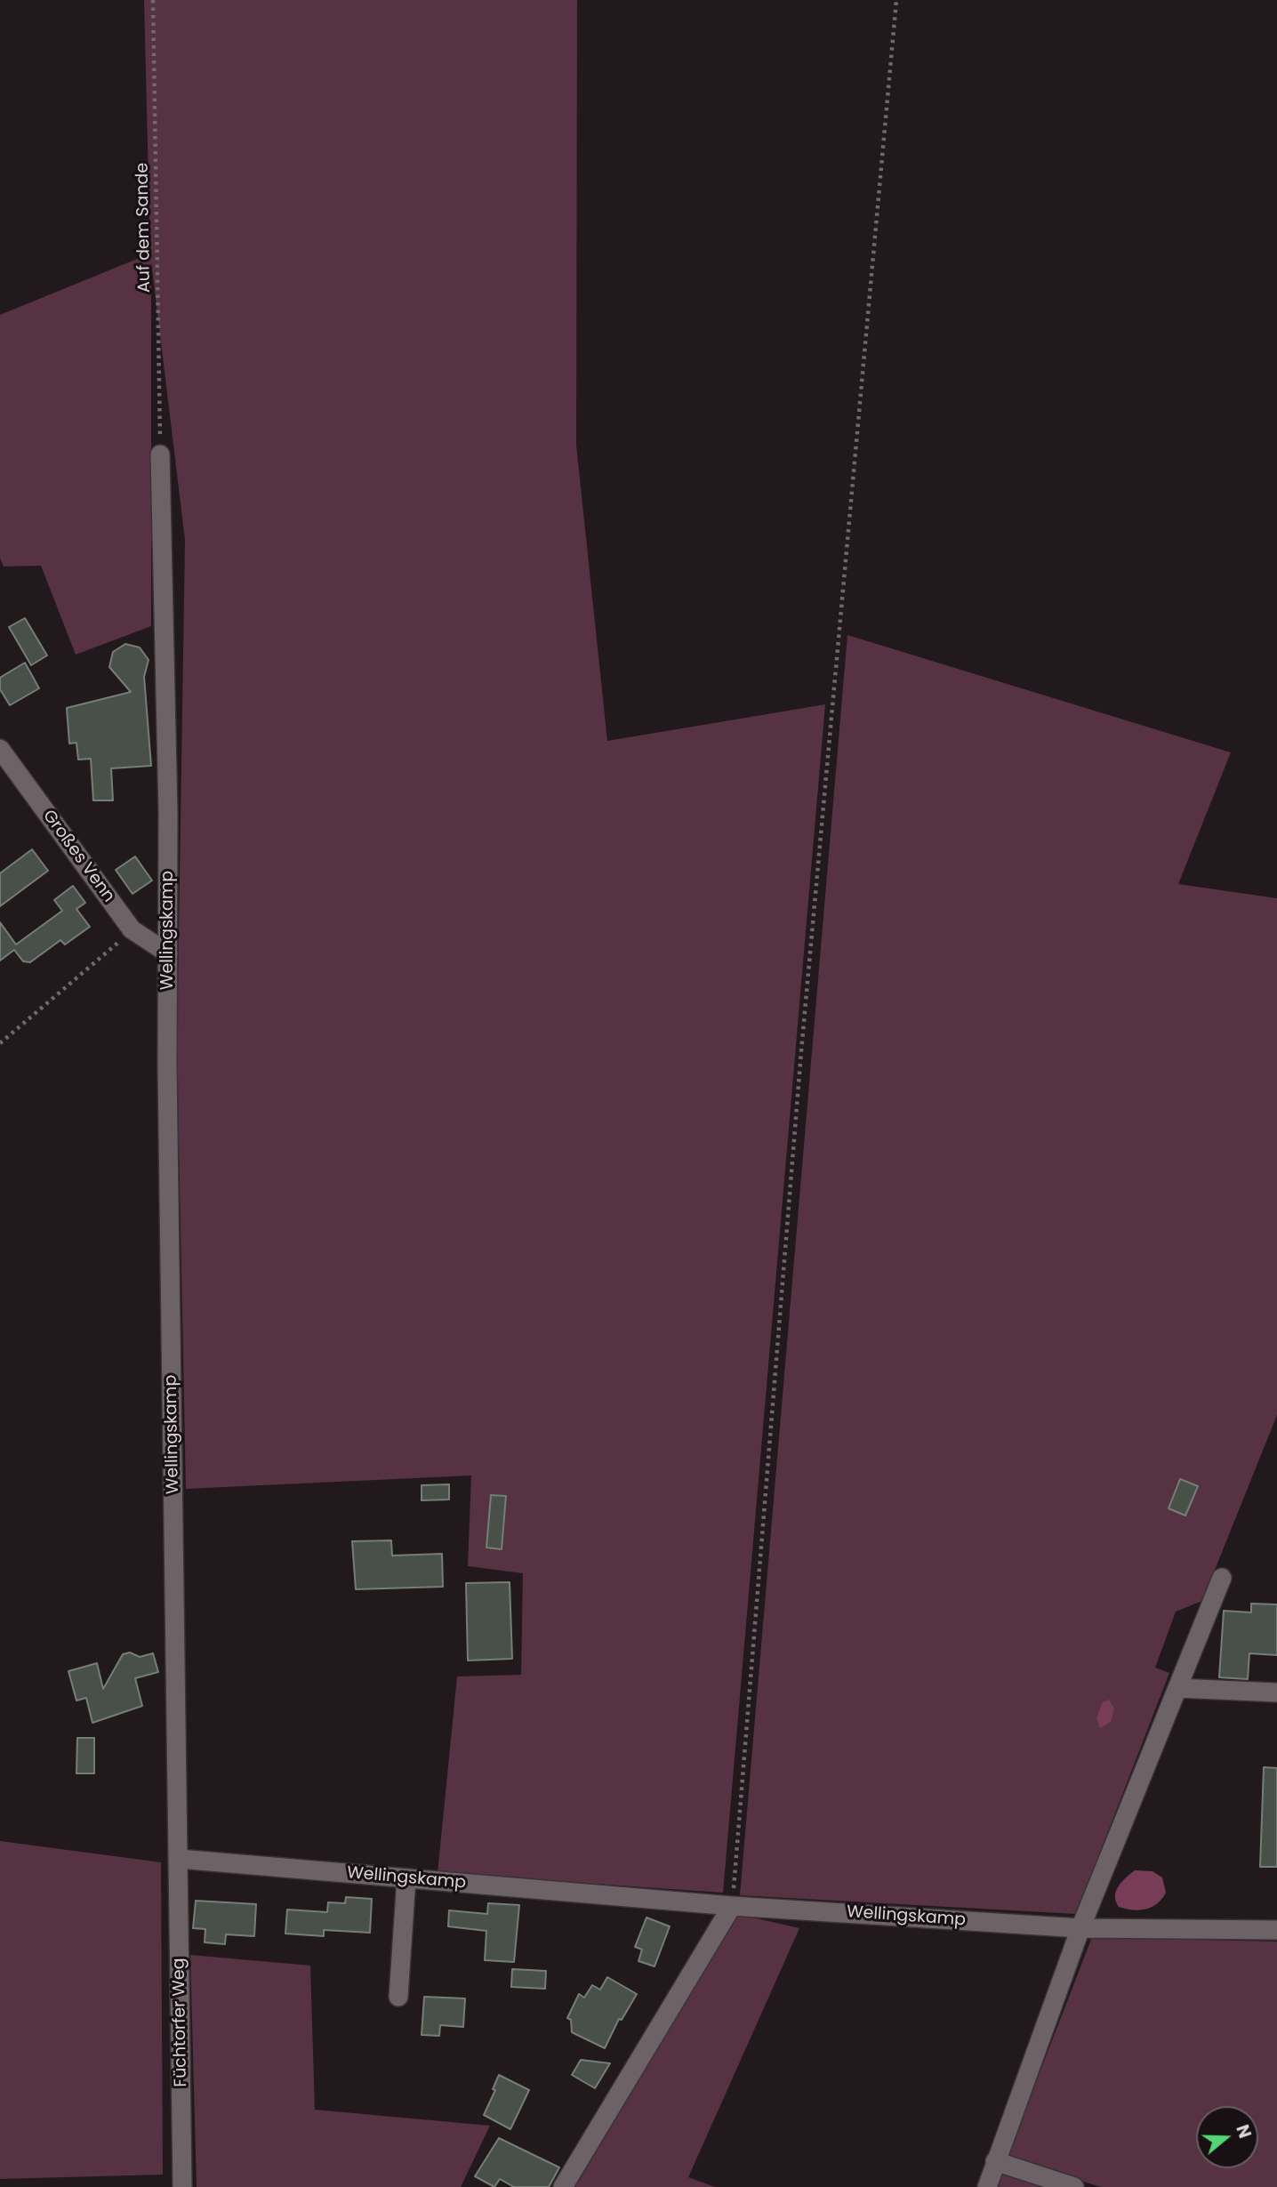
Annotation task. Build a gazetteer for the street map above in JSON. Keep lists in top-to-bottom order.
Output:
{
  "streets": {
    "street": ["Großes Venn", "Wellingskamp", "Füchtorfer Weg"],
    "path": ["Auf dem Sande"]
  },
  "crossings": [
    ["Auf dem Sande", "Wellingskamp"],
    ["Großes Venn", "Wellingskamp"],
    ["Wellingskamp", "Füchtorfer Weg"]
  ],
  "north": "right"
}
